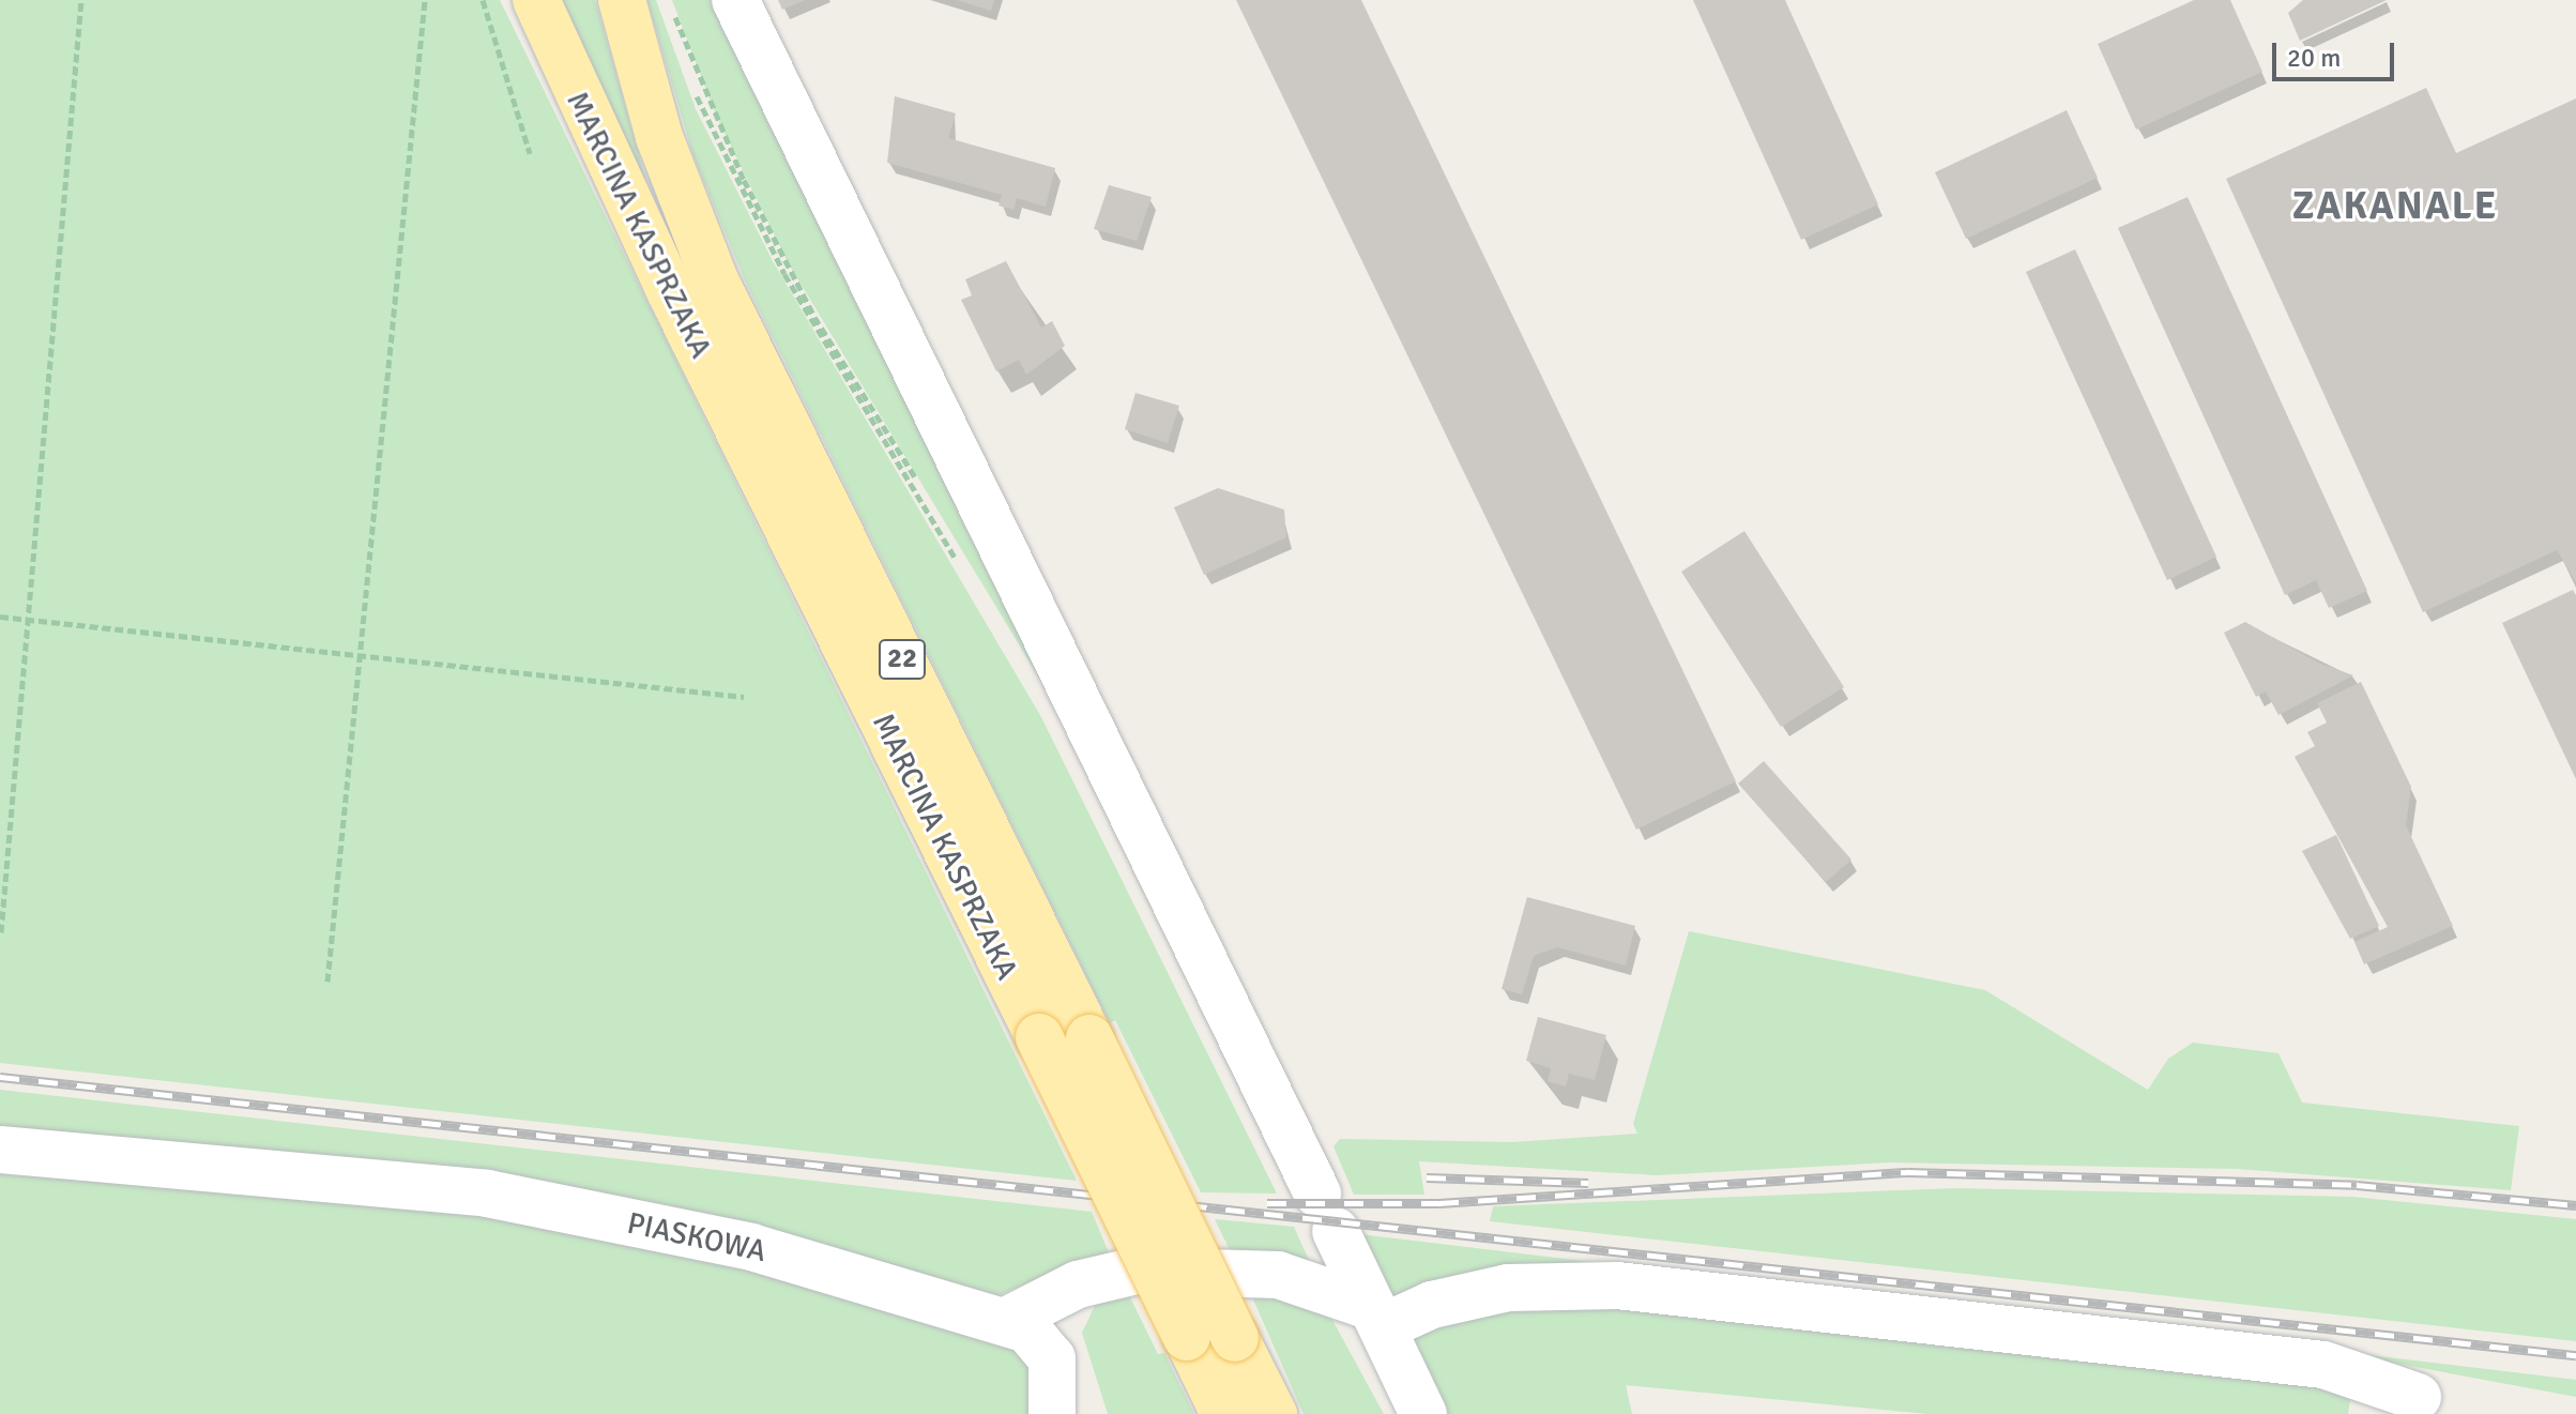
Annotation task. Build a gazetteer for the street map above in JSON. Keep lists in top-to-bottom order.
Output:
{
  "streets": {
    "main road": ["MARCINA KASPRZAKA", "22"],
    "street": ["PIASKOWA"]
  },
  "districts": ["ZAKANALE"],
  "scale_bar": "20 m"
}
